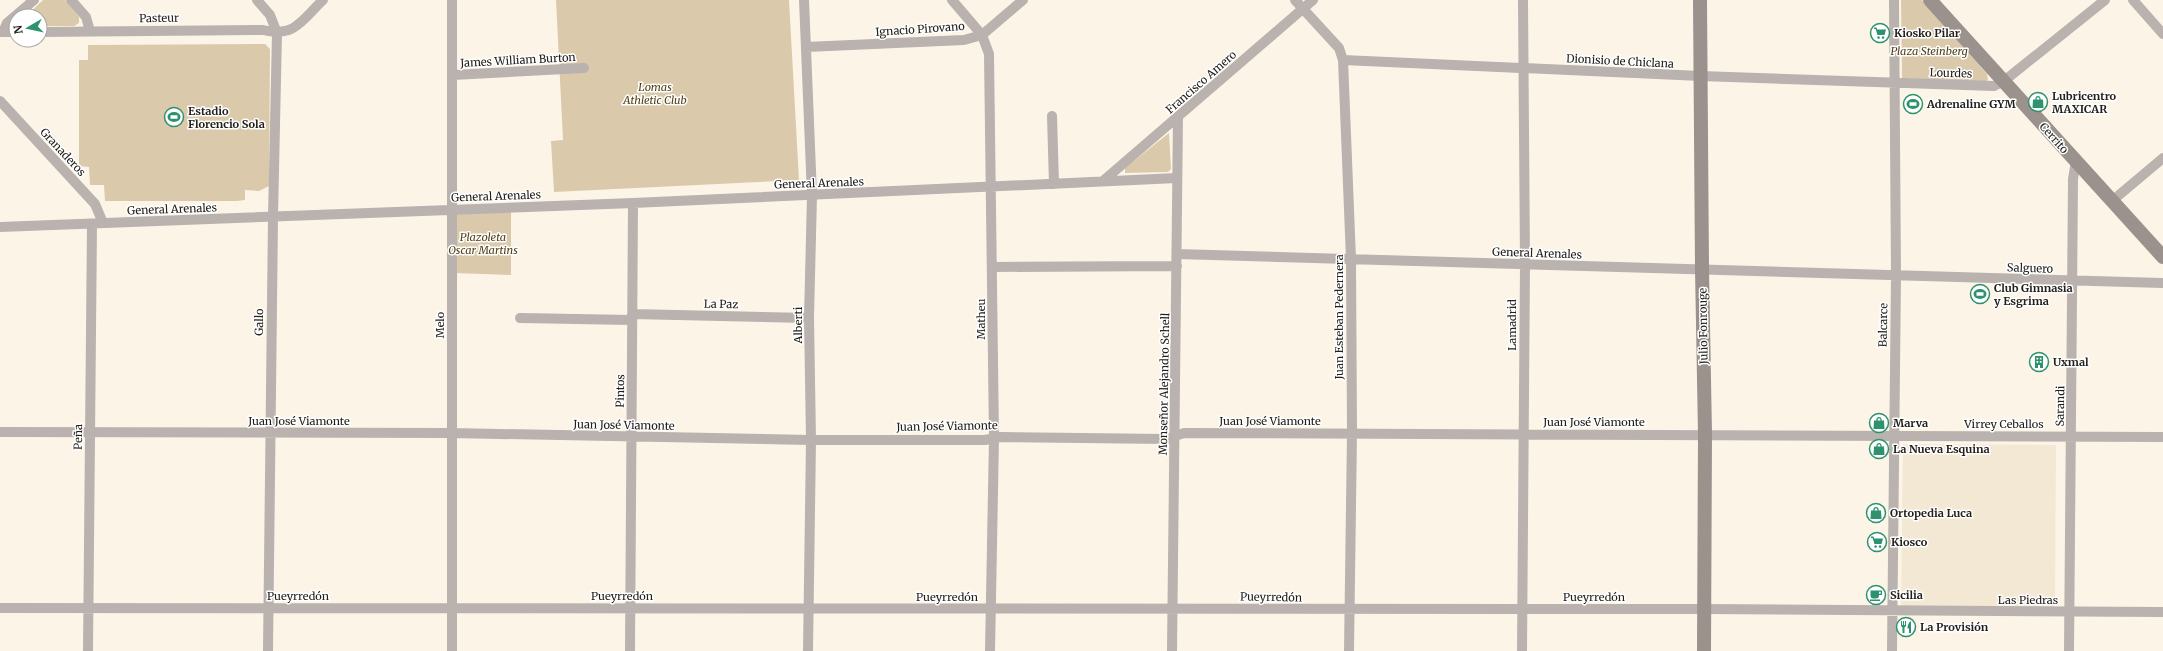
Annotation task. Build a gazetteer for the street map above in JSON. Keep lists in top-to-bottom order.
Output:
{
  "streets": {
    "street": [
      "Pasteur",
      "Ignacio Pirovano",
      "James William Burton",
      "Dionisio de Chiclana",
      "Lourdes",
      "Francisco Amero",
      "Cerrito",
      "Granaderos",
      "General Arenales",
      "Salguero",
      "La Paz",
      "Juan Esteban Pedernera",
      "Matheu",
      "Gallo",
      "Melo",
      "Alberti",
      "Lamadrid",
      "Balcarce",
      "Julio Fonrouge",
      "Monseñor Alejandro Schell",
      "Pintos",
      "Sarandi",
      "Juan José Viamonte",
      "Virrey Ceballos",
      "Peña",
      "Pueyrredón",
      "Las Piedras"
    ]
  },
  "crossings": [
    ["Pasteur", "Gallo"],
    ["Ignacio Pirovano", "Matheu"],
    ["Ignacio Pirovano", "Alberti"],
    ["James William Burton", "Melo"],
    ["Dionisio de Chiclana", "Lourdes"],
    ["Dionisio de Chiclana", "Juan Esteban Pedernera"],
    ["Dionisio de Chiclana", "Lamadrid"],
    ["Dionisio de Chiclana", "Balcarce"],
    ["Dionisio de Chiclana", "Julio Fonrouge"],
    ["Lourdes", "Cerrito"],
    ["Lourdes", "Balcarce"],
    ["Francisco Amero", "Juan Esteban Pedernera"],
    ["Francisco Amero", "Monseñor Alejandro Schell"],
    ["Cerrito", "Sarandi"],
    ["Granaderos", "General Arenales"],
    ["General Arenales", "Salguero"],
    ["General Arenales", "Juan Esteban Pedernera"],
    ["General Arenales", "Matheu"],
    ["General Arenales", "Gallo"],
    ["General Arenales", "Melo"],
    ["General Arenales", "Alberti"],
    ["General Arenales", "Lamadrid"],
    ["General Arenales", "Balcarce"],
    ["General Arenales", "Julio Fonrouge"],
    ["General Arenales", "Monseñor Alejandro Schell"],
    ["General Arenales", "Pintos"],
    ["General Arenales", "Peña"],
    ["Salguero", "Balcarce"],
    ["Salguero", "Sarandi"],
    ["La Paz", "Alberti"],
    ["La Paz", "Pintos"],
    ["Juan Esteban Pedernera", "Juan José Viamonte"],
    ["Juan Esteban Pedernera", "Pueyrredón"],
    ["Matheu", "Juan José Viamonte"],
    ["Matheu", "Pueyrredón"],
    ["Gallo", "Juan José Viamonte"],
    ["Gallo", "Pueyrredón"],
    ["Melo", "Juan José Viamonte"],
    ["Melo", "Pueyrredón"],
    ["Alberti", "Juan José Viamonte"],
    ["Alberti", "Pueyrredón"],
    ["Lamadrid", "Juan José Viamonte"],
    ["Lamadrid", "Pueyrredón"],
    ["Balcarce", "Juan José Viamonte"],
    ["Balcarce", "Virrey Ceballos"],
    ["Balcarce", "Pueyrredón"],
    ["Balcarce", "Las Piedras"],
    ["Julio Fonrouge", "Juan José Viamonte"],
    ["Julio Fonrouge", "Pueyrredón"],
    ["Monseñor Alejandro Schell", "Juan José Viamonte"],
    ["Monseñor Alejandro Schell", "Pueyrredón"],
    ["Pintos", "Juan José Viamonte"],
    ["Pintos", "Pueyrredón"],
    ["Sarandi", "Virrey Ceballos"],
    ["Sarandi", "Las Piedras"],
    ["Juan José Viamonte", "Virrey Ceballos"],
    ["Juan José Viamonte", "Peña"],
    ["Peña", "Pueyrredón"],
    ["Pueyrredón", "Las Piedras"]
  ],
  "parks": ["Plaza Steinberg", "Lomas Athletic Club", "Plazoleta Oscar Martins"],
  "places": {
    "supermarket": ["Kiosko Pilar", "Kiosco"],
    "shop": [
      "Lubricentro MAXICAR",
      "Marva",
      "La Nueva Esquina",
      "Ortopedia Luca"
    ],
    "sports": ["Adrenaline GYM", "Estadio Florencio Sola", "Club Gimnasia y Esgrima"],
    "building": ["Uxmal"],
    "cafe": ["Sicilia"],
    "restaurant": ["La Provisión"]
  },
  "north": "left"
}
